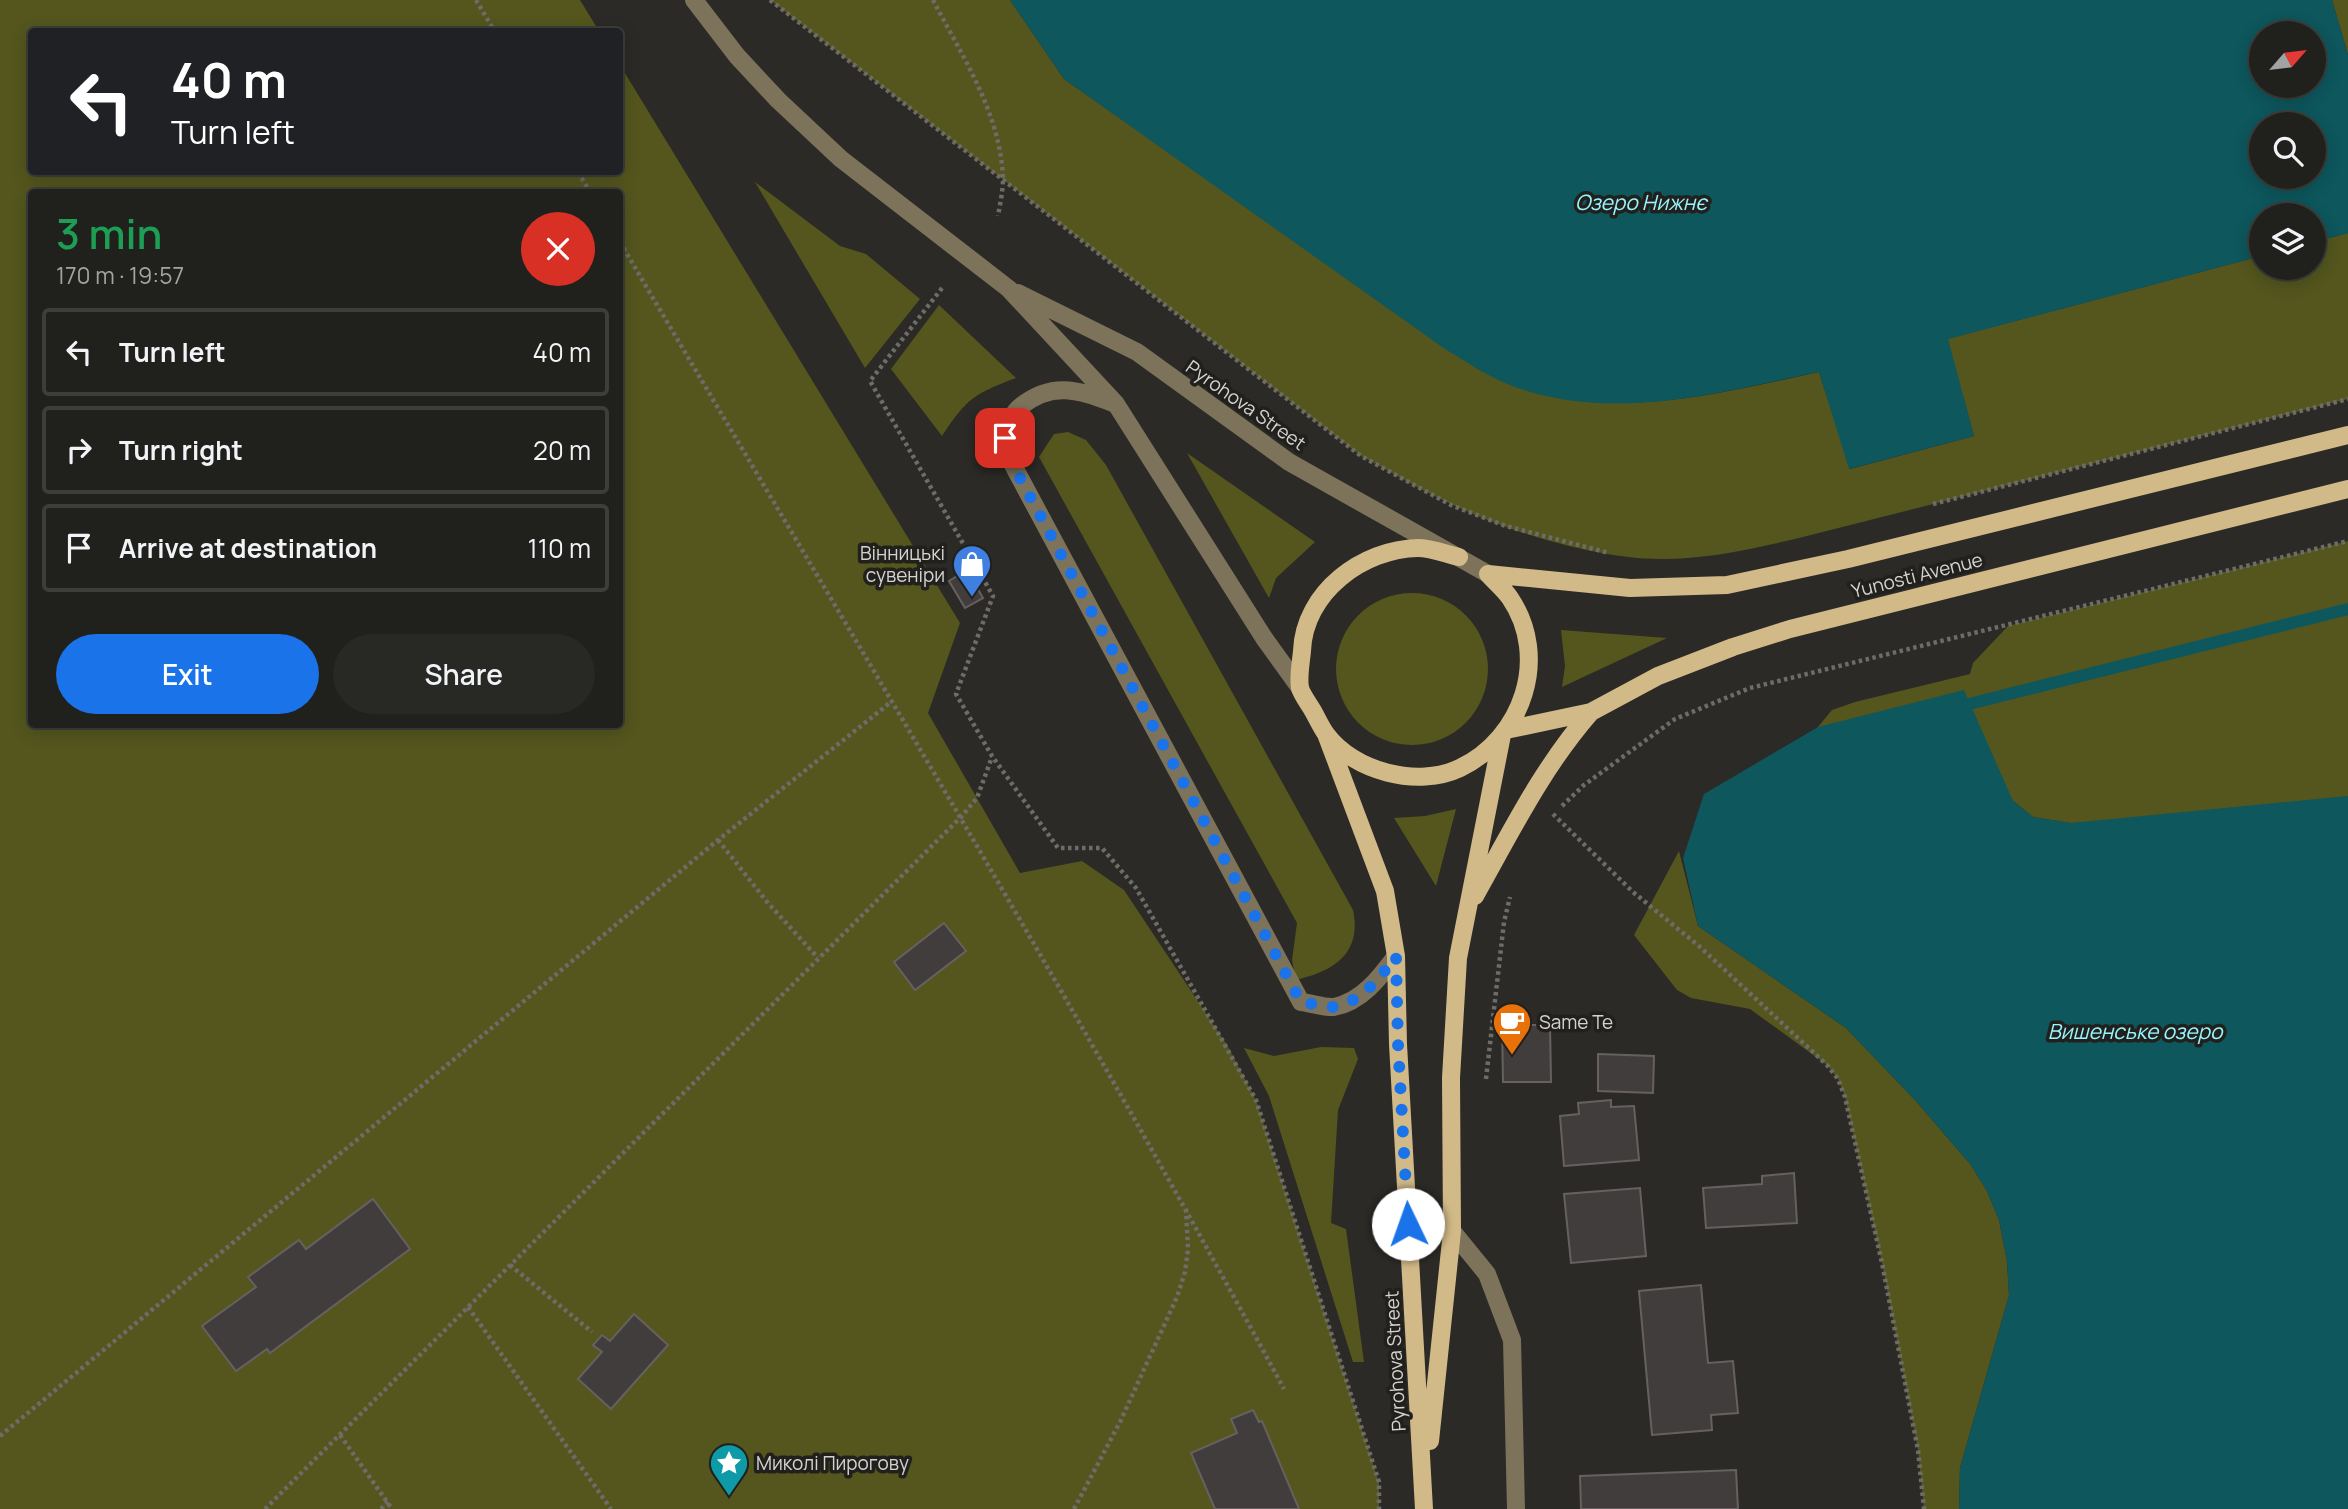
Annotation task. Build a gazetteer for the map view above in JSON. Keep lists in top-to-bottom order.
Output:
{
  "streets": {
    "main road": ["Pyrohova Street", "Yunosti Avenue"]
  },
  "crossings": [
    ["Pyrohova Street", "Yunosti Avenue"]
  ],
  "water": ["Озеро Нижнє", "Вишенське озеро"],
  "places": {
    "shop": ["Вінницькі сувеніри"],
    "cafe": ["Same Te"],
    "place": ["Миколі Пирогову"]
  },
  "north": "top right",
  "page": {
    "turn": ["40 m", "Turn left"],
    "heading": ["3 min", "170 m · 19:57"],
    "list": [
      {
        "name": "Turn left",
        "value": "40 m"
      },
      {
        "name": "Turn right",
        "value": "20 m"
      },
      {
        "name": "Arrive at destination",
        "value": "110 m"
      }
    ],
    "buttons": ["Exit", "Share"]
  }
}
